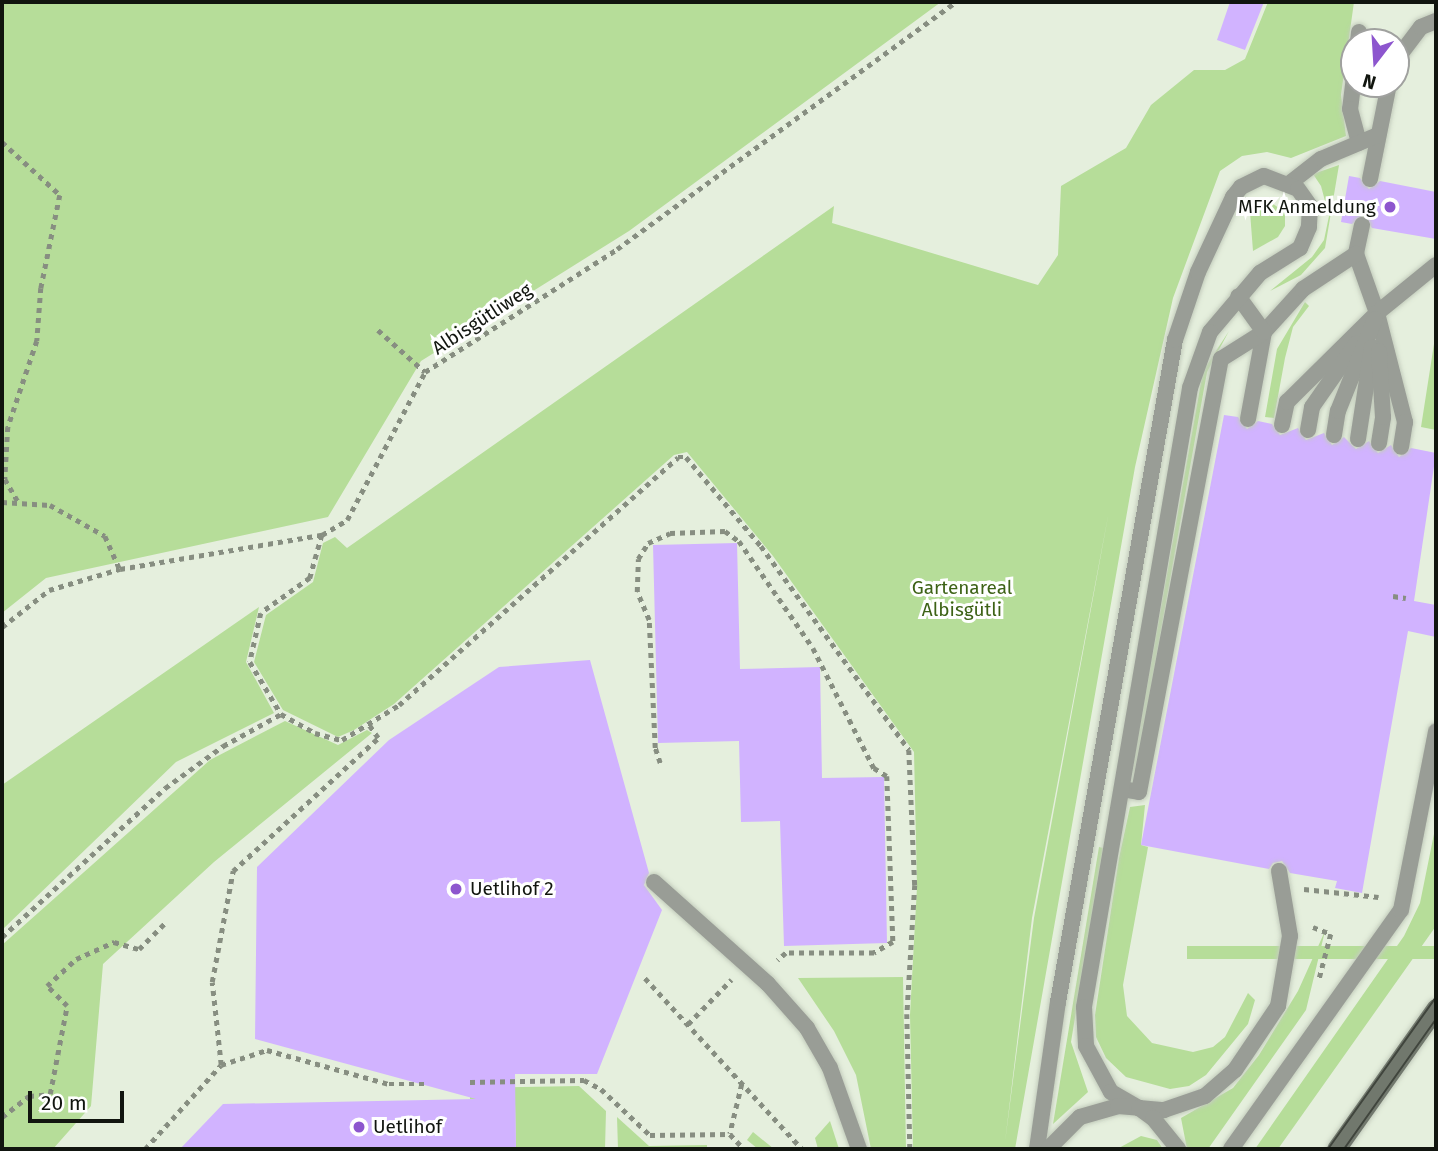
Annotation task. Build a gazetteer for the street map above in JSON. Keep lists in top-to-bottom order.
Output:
{
  "streets": {
    "path": ["Albisgütliweg"]
  },
  "parks": ["Gartenareal Albisgütli"],
  "places": ["MFK Anmeldung", "Uetlihof 2", "Uetlihof"],
  "scale_bar": "20 m",
  "north": "bottom"
}
